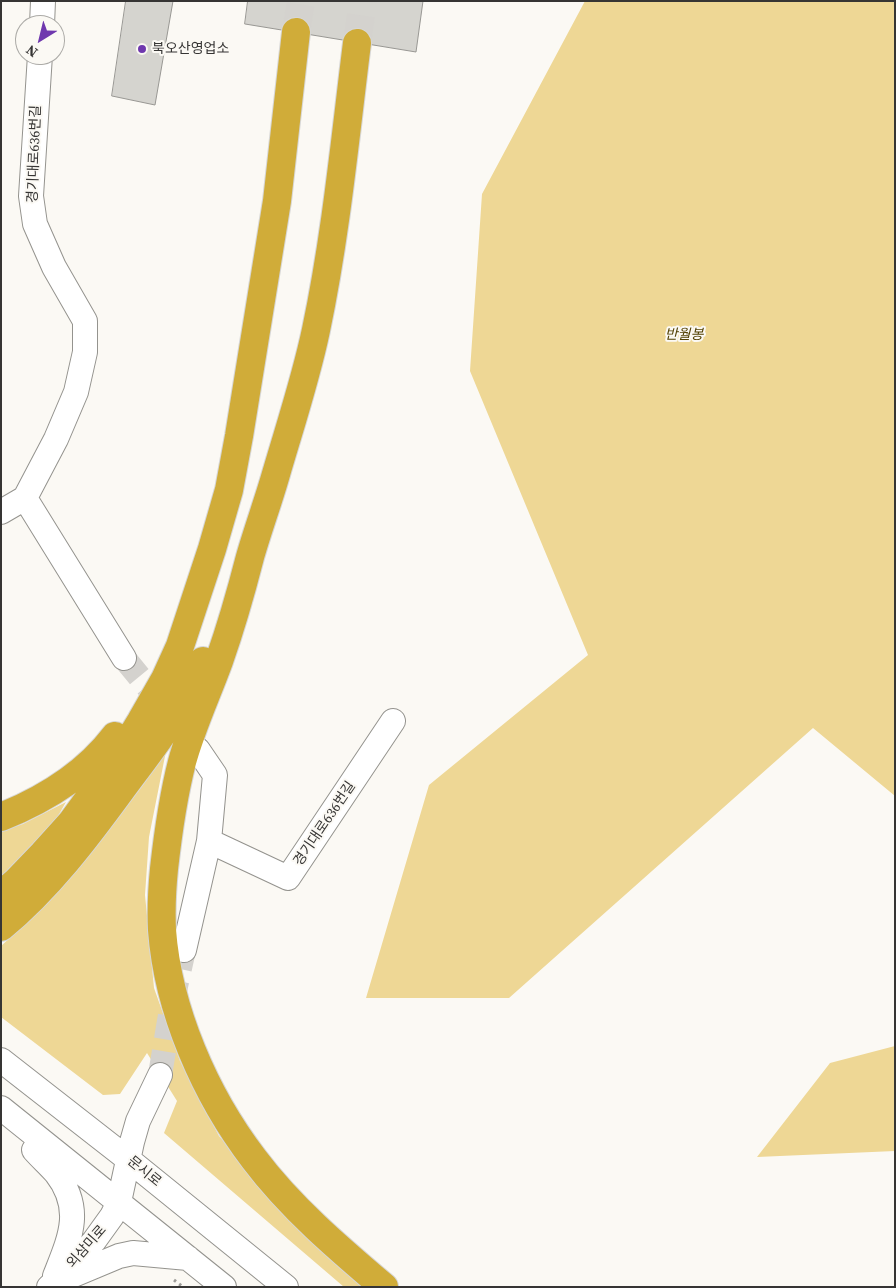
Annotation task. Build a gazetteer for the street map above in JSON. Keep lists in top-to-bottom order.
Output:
{
  "streets": {
    "street": ["경기대로636번길", "문시로", "외삼미로"]
  },
  "parks": ["반월봉"],
  "places": ["북오산영업소"],
  "north": "bottom left"
}
